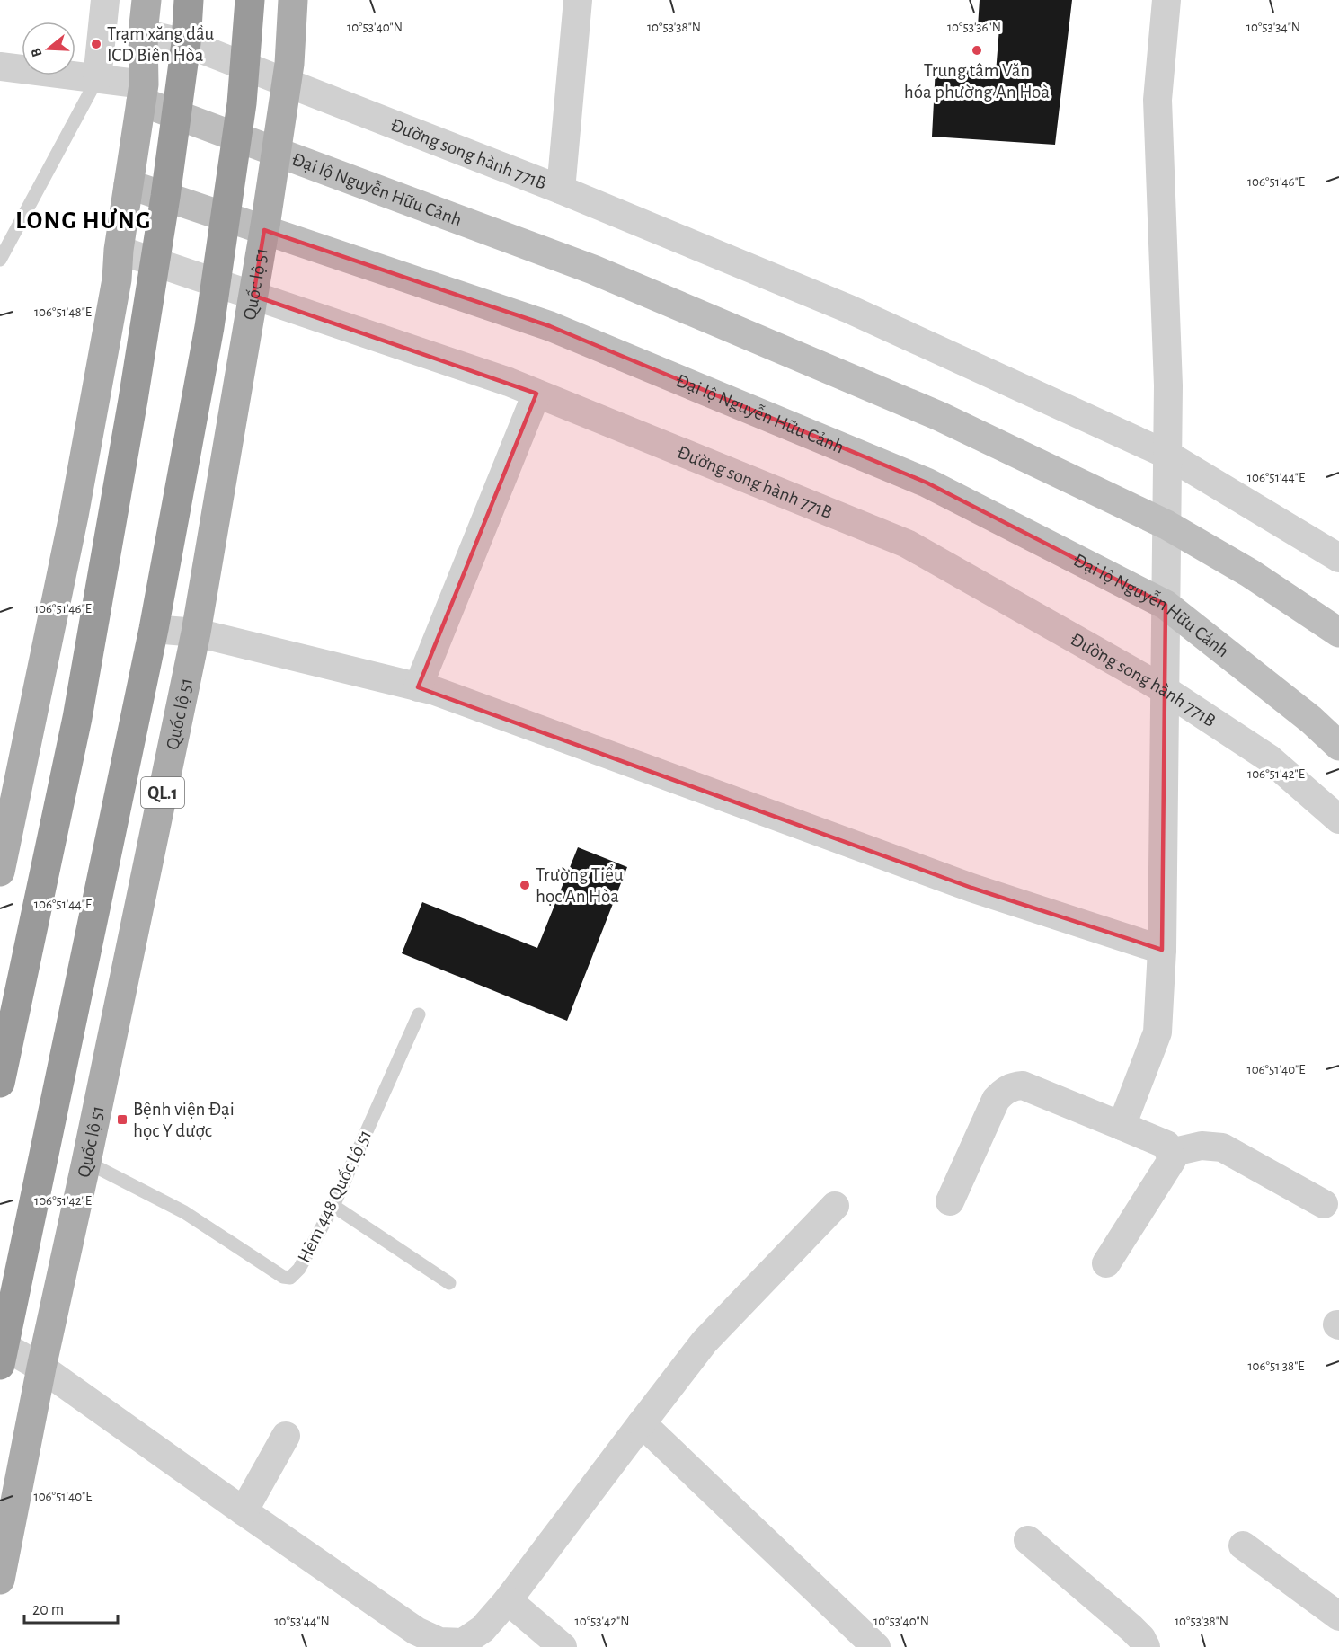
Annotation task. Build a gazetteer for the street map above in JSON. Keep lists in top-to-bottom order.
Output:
{
  "streets": {
    "highway": ["Quốc lộ 51", "QL.1"],
    "main road": ["Đại lộ Nguyễn Hữu Cảnh"],
    "street": ["Đường song hành 771B"],
    "lane": ["Hẻm 448 Quốc Lộ 51"]
  },
  "crossings": [
    ["Đường song hành 771B", "Quốc lộ 51"],
    ["Đại lộ Nguyễn Hữu Cảnh", "Quốc lộ 51"],
    ["Quốc lộ 51", "Hẻm 448 Quốc Lộ 51"]
  ],
  "districts": ["LONG HƯNG"],
  "places": {
    "other": ["Trạm xăng dầu ICD Biên Hòa", "Trung tâm Văn hóa phường An Hoà", "Trường Tiểu học An Hòa"],
    "transit": ["Bệnh viện Đại học Y dược"]
  },
  "scale_bar": "20 m",
  "north": "left",
  "coordinates": [
    "10°53'40\"N",
    "10°53'38\"N",
    "10°53'36\"N",
    "10°53'34\"N",
    "106°51'46\"E",
    "106°51'48\"E",
    "106°51'44\"E",
    "106°51'42\"E",
    "106°51'40\"E",
    "106°51'38\"E",
    "10°53'44\"N",
    "10°53'42\"N"
  ]
}
